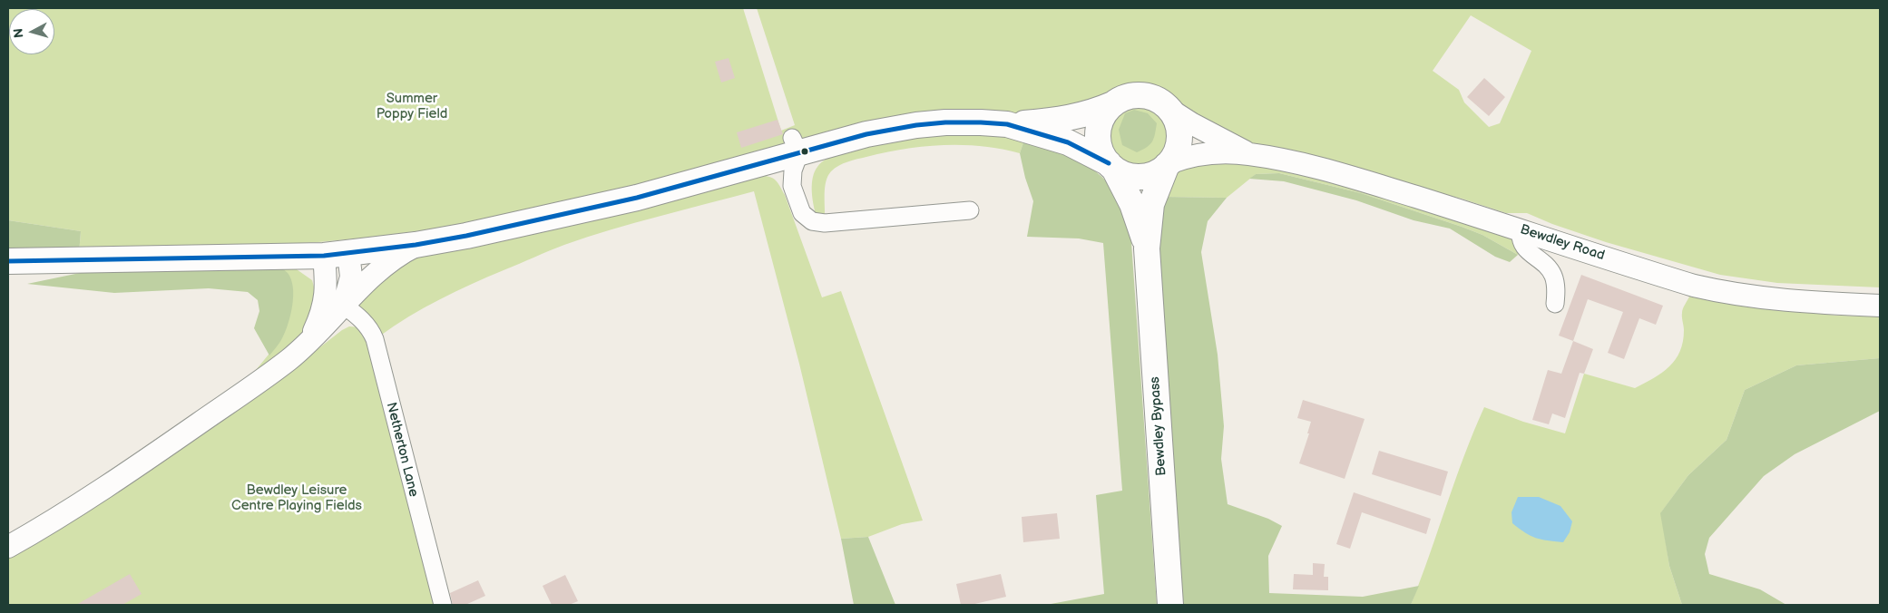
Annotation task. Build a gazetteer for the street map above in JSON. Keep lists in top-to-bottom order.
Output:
{
  "streets": {
    "highway": ["Bewdley Bypass"],
    "main road": ["Bewdley Road"],
    "street": ["Netherton Lane"]
  },
  "crossings": [
    ["Bewdley Road", "Bewdley Bypass"]
  ],
  "parks": ["Summer Poppy Field", "Bewdley Leisure Centre Playing Fields"],
  "north": "left"
}
